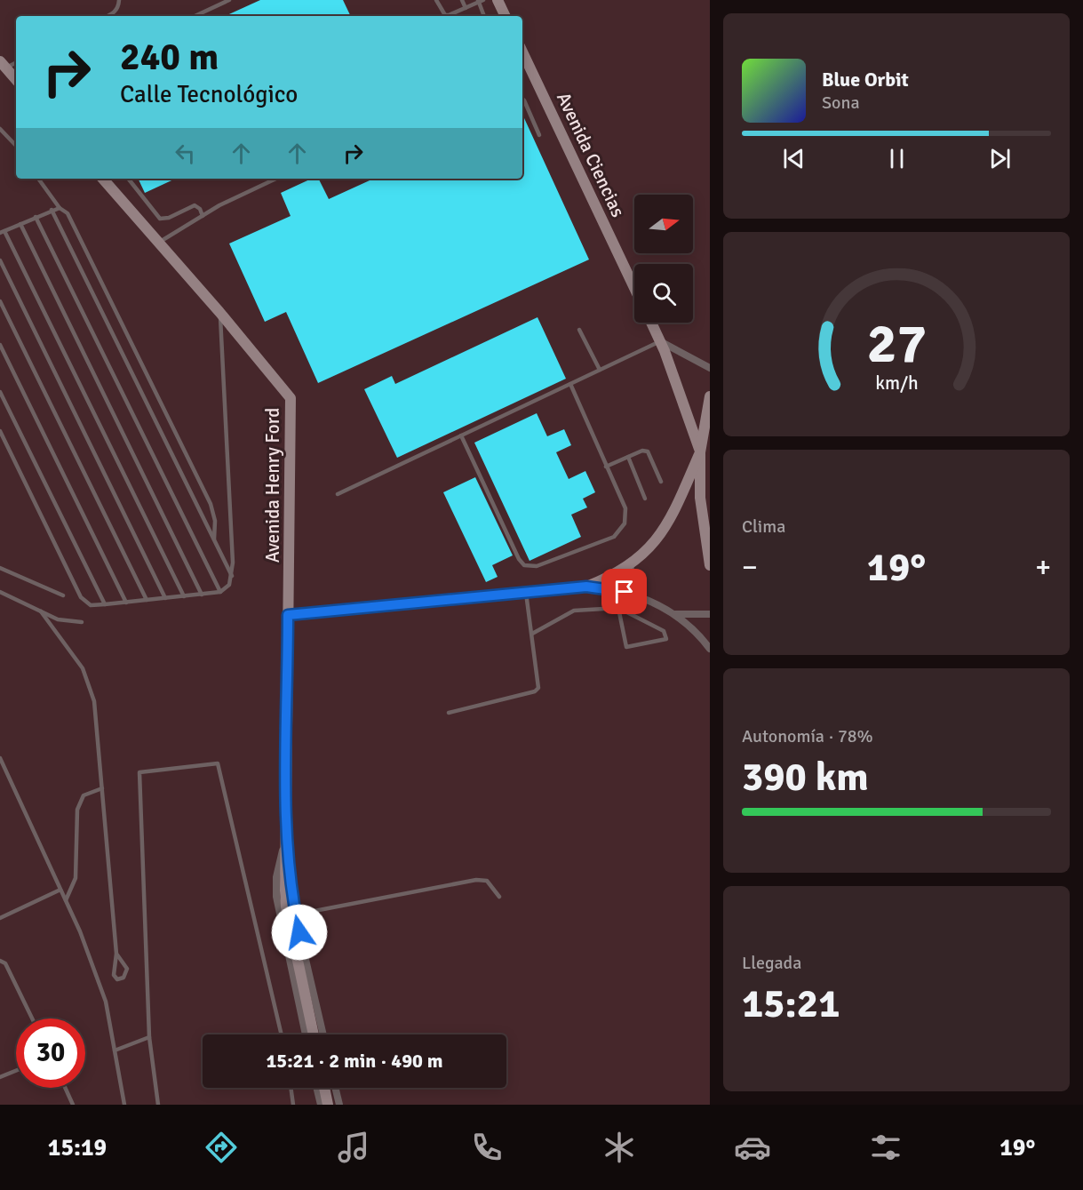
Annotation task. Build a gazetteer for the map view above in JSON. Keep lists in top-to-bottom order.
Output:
{
  "streets": {
    "street": ["Avenida Ciencias", "Avenida Henry Ford"]
  },
  "north": "right",
  "page": {
    "turn": ["240 m", "Calle Tecnológico"],
    "song": ["Blue Orbit", "Sona"],
    "tile": [
      "Clima",
      ["Autonomía · 78%", "390 km"],
      ["Llegada", "15:21"]
    ],
    "heat": ["−", "19°", "+"],
    "limit": "30",
    "trip": "15:21 · 2 min · 490 m",
    "tabs": ["15:19", "19°"],
    "gauge": ["27", "km/h"]
  }
}
